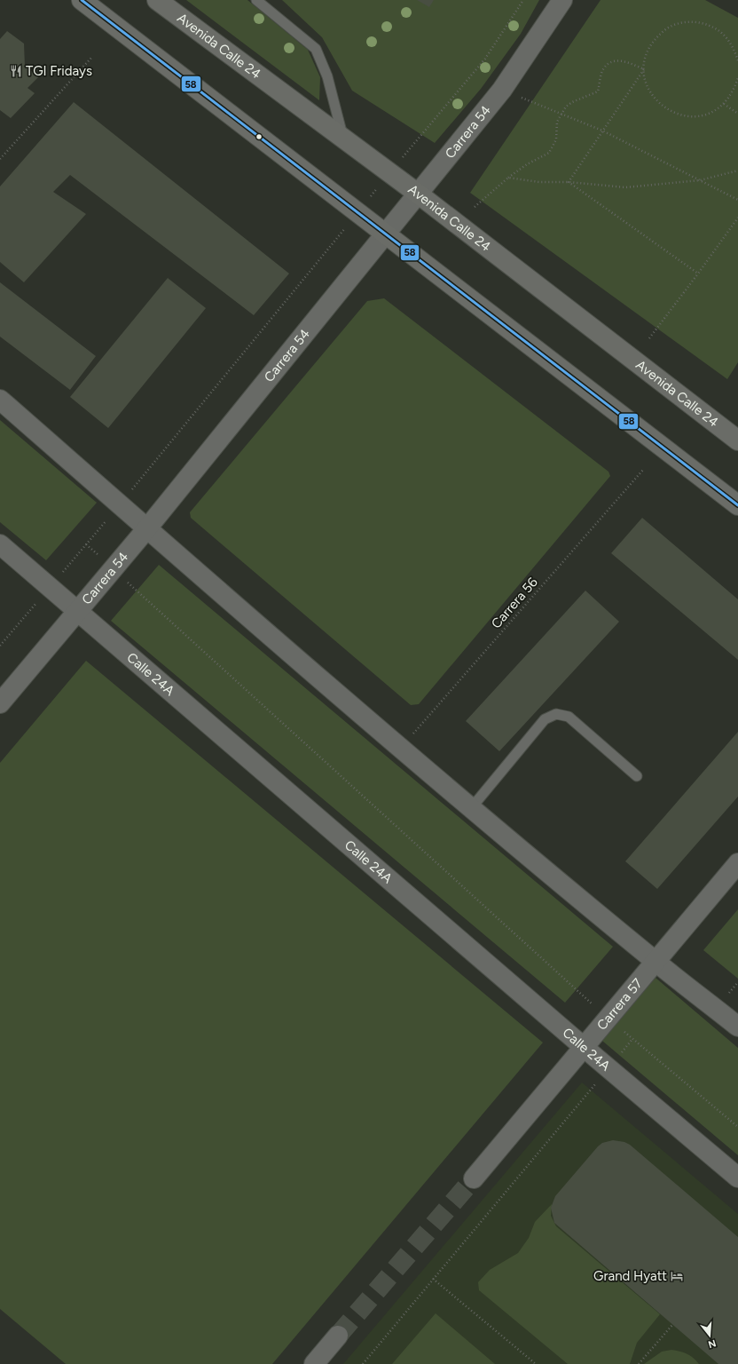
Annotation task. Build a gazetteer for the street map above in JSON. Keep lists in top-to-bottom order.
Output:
{
  "streets": {
    "main road": ["Avenida Calle 24"],
    "street": ["Carrera 54", "Calle 24A", "Carrera 57"],
    "path": ["Carrera 56"]
  },
  "crossings": [
    ["Avenida Calle 24", "Carrera 54"],
    ["Carrera 54", "Calle 24A"],
    ["Calle 24A", "Carrera 57"]
  ],
  "places": {
    "restaurant": ["TGI Fridays"],
    "hotel": ["Grand Hyatt"]
  },
  "lines": ["transit line 58"],
  "north": "bottom"
}
